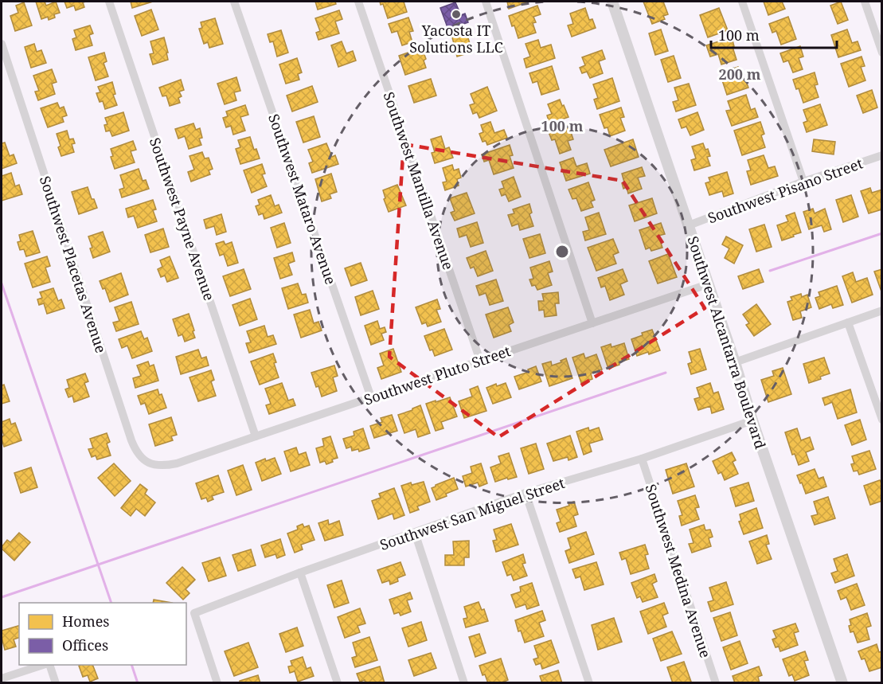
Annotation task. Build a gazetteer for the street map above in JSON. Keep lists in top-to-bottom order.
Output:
{
  "streets": {
    "street": [
      "Southwest Mantilla Avenue",
      "Southwest Pisano Street",
      "Southwest Mataro Avenue",
      "Southwest Payne Avenue",
      "Southwest Placetas Avenue",
      "Southwest Alcantarra Boulevard",
      "Southwest Pluto Street",
      "Southwest San Miguel Street",
      "Southwest Medina Avenue"
    ]
  },
  "crossings": [
    ["Southwest Mantilla Avenue", "Southwest Pluto Street"],
    ["Southwest Pisano Street", "Southwest Alcantarra Boulevard"],
    ["Southwest Mataro Avenue", "Southwest Pluto Street"],
    ["Southwest Payne Avenue", "Southwest Pluto Street"],
    ["Southwest Placetas Avenue", "Southwest Pluto Street"],
    ["Southwest Alcantarra Boulevard", "Southwest Pluto Street"],
    ["Southwest Alcantarra Boulevard", "Southwest San Miguel Street"],
    ["Southwest San Miguel Street", "Southwest Medina Avenue"]
  ],
  "places": ["Yacosta IT Solutions LLC"],
  "legend": ["Homes", "Offices"],
  "scale_bar": "100 m",
  "rings": ["200 m", "100 m"]
}
